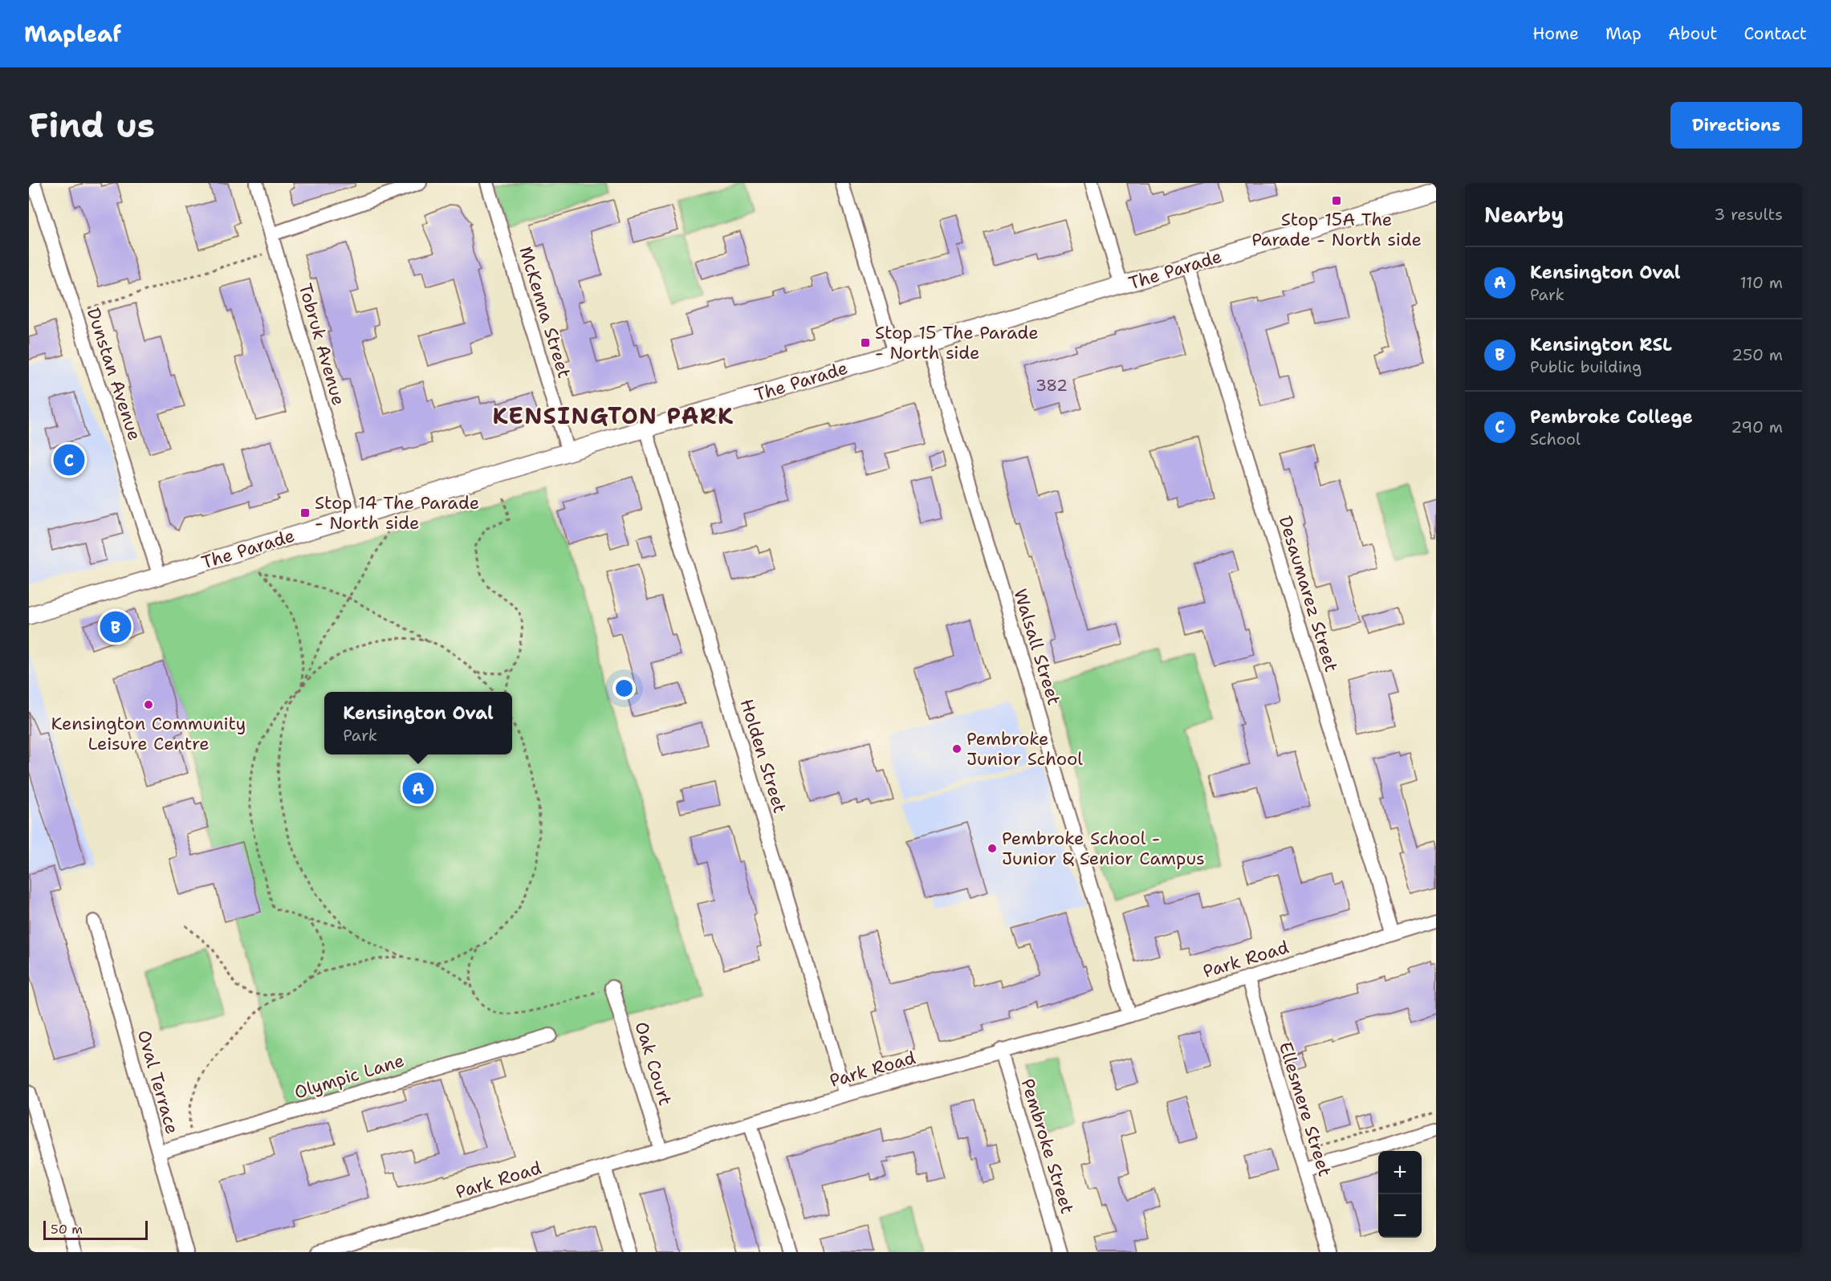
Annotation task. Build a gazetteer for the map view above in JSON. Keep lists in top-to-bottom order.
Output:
{
  "streets": {
    "main road": ["The Parade"],
    "street": [
      "McKenna Street",
      "Tobruk Avenue",
      "Dunstan Avenue",
      "Desaumarez Street",
      "Walsall Street",
      "Holden Street",
      "Park Road",
      "Oak Court",
      "Olympic Lane",
      "Oval Terrace",
      "Ellesmere Street",
      "Pembroke Street"
    ]
  },
  "crossings": [
    ["The Parade", "McKenna Street"],
    ["The Parade", "Tobruk Avenue"],
    ["The Parade", "Dunstan Avenue"],
    ["The Parade", "Desaumarez Street"],
    ["The Parade", "Walsall Street"],
    ["The Parade", "Holden Street"],
    ["Desaumarez Street", "Park Road"],
    ["Walsall Street", "Park Road"],
    ["Holden Street", "Park Road"],
    ["Park Road", "Oak Court"],
    ["Park Road", "Ellesmere Street"],
    ["Park Road", "Pembroke Street"],
    ["Olympic Lane", "Oval Terrace"]
  ],
  "districts": ["KENSINGTON PARK"],
  "places": {
    "transit": ["Stop 15A The Parade - North side", "Stop 15 The Parade - North side", "Stop 14 The Parade - North side"],
    "other": ["Kensington Community Leisure Centre", "Pembroke Junior School", "Pembroke School - Junior & Senior Campus"]
  },
  "house_numbers": ["382"],
  "scale_bar": "50 m",
  "page": {
    "header": "Mapleaf",
    "nav": [
      "Home",
      "Map",
      "About",
      "Contact"
    ],
    "buttons": "Directions",
    "title": "Find us",
    "heading": ["Nearby", "3 results"],
    "list": [
      {
        "mark": "A",
        "name": "Kensington Oval",
        "note": "Park",
        "value": "110 m"
      },
      {
        "mark": "B",
        "name": "Kensington RSL",
        "note": "Public building",
        "value": "250 m"
      },
      {
        "mark": "C",
        "name": "Pembroke College",
        "note": "School",
        "value": "290 m"
      }
    ],
    "pins": ["C", "B", "A"],
    "popup": ["Kensington Oval", "Park"],
    "map_buttons": ["+", "−"],
    "scale": "50 m"
  }
}
